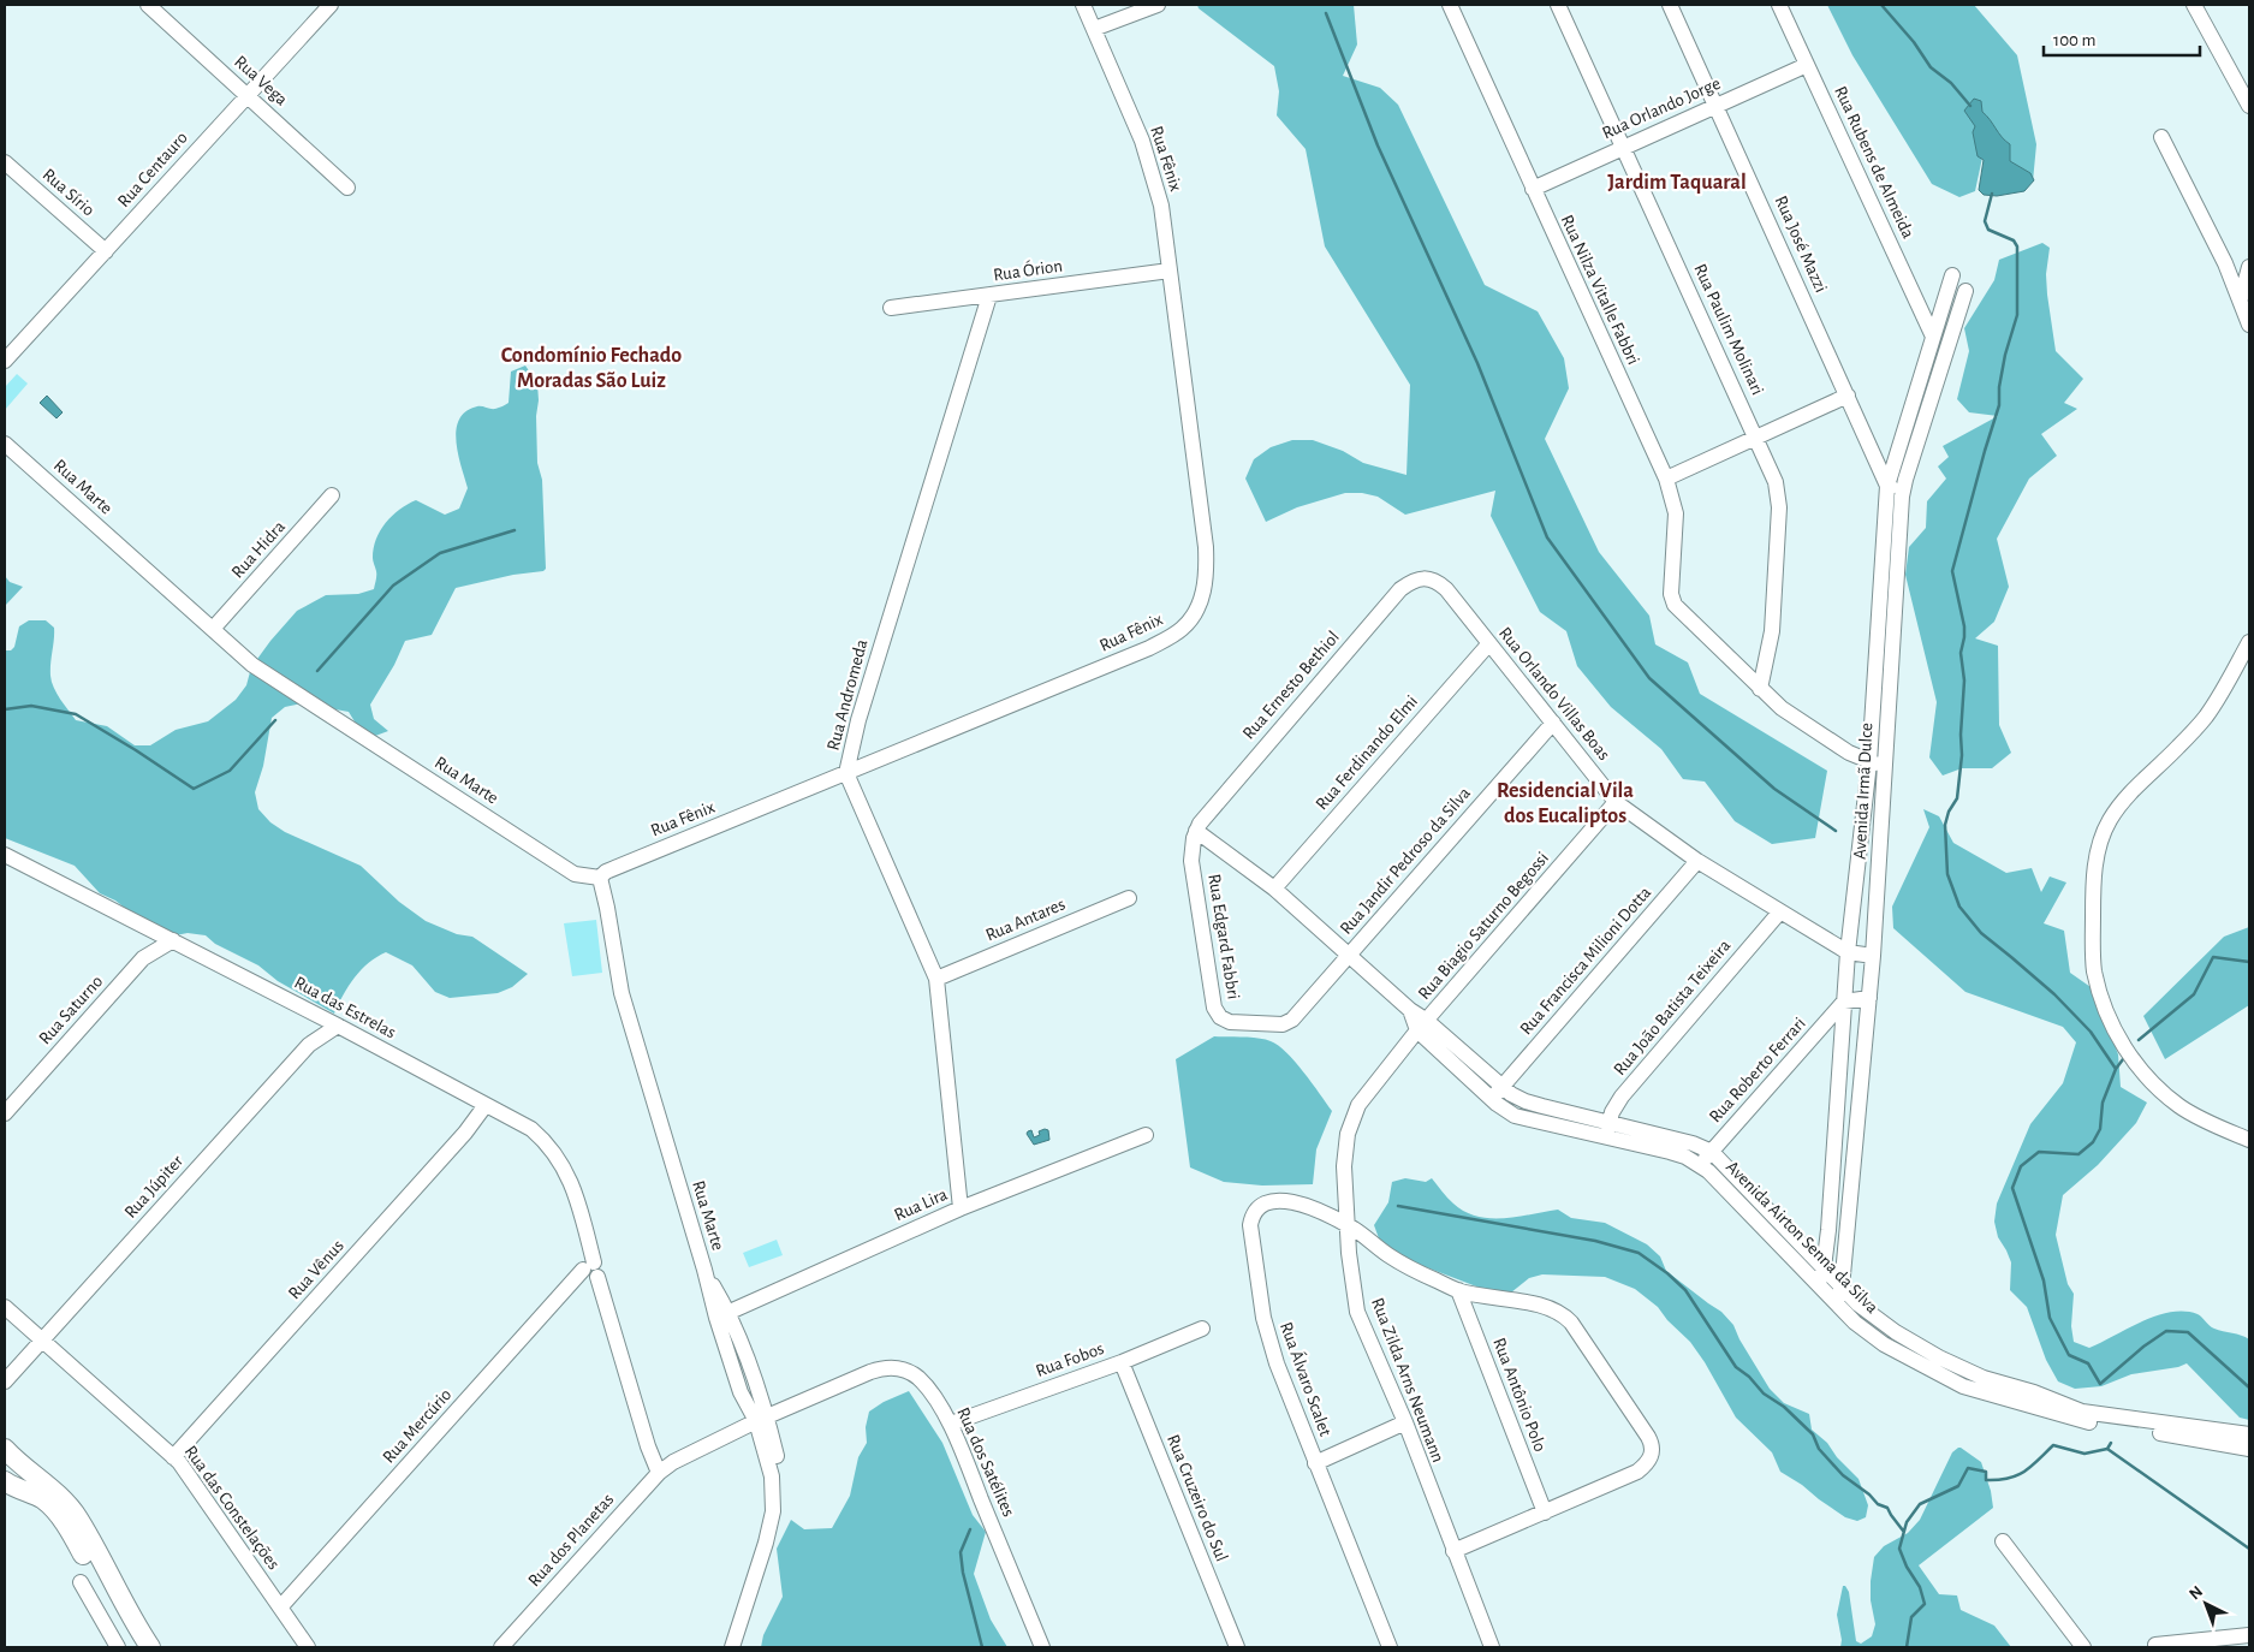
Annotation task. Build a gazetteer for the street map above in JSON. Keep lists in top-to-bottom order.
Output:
{
  "streets": {
    "street": [
      "Rua Vega",
      "Rua Orlando Jorge",
      "Rua Fênix",
      "Rua Rubens de Almeida",
      "Rua Centauro",
      "Rua Sírio",
      "Rua José Mazzi",
      "Rua Órion",
      "Rua Nilza Vitalle Fabbri",
      "Rua Paulim Molinari",
      "Rua Marte",
      "Rua Hidra",
      "Rua Ernesto Bethiol",
      "Rua Orlando Villas Boas",
      "Rua Andromeda",
      "Rua Ferdinando Elmi",
      "Avenida Irmã Dulce",
      "Rua Jandir Pedroso da Silva",
      "Rua Antares",
      "Rua Biagio Saturno Begossi",
      "Rua Edgard Fabbri",
      "Rua Francisca Milioni Dotta",
      "Rua das Estrelas",
      "Rua João Batista Teixeira",
      "Rua Saturno",
      "Rua Roberto Ferrari",
      "Rua Júpiter",
      "Rua Lira",
      "Avenida Airton Senna da Silva",
      "Rua Vênus",
      "Rua Fobos",
      "Rua Álvaro Scalet",
      "Rua Zilda Arns Neumann",
      "Rua Antônio Polo",
      "Rua Mercúrio",
      "Rua dos Satélites",
      "Rua Cruzeiro do Sul",
      "Rua das Constelações",
      "Rua dos Planetas"
    ]
  },
  "crossings": [
    ["Rua Vega", "Rua Centauro"],
    ["Rua Orlando Jorge", "Rua Rubens de Almeida"],
    ["Rua Orlando Jorge", "Rua José Mazzi"],
    ["Rua Orlando Jorge", "Rua Nilza Vitalle Fabbri"],
    ["Rua Orlando Jorge", "Rua Paulim Molinari"],
    ["Rua Fênix", "Rua Órion"],
    ["Rua Fênix", "Rua Marte"],
    ["Rua Fênix", "Rua Andromeda"],
    ["Rua Rubens de Almeida", "Avenida Irmã Dulce"],
    ["Rua Centauro", "Rua Sírio"],
    ["Rua José Mazzi", "Avenida Irmã Dulce"],
    ["Rua Órion", "Rua Andromeda"],
    ["Rua Nilza Vitalle Fabbri", "Rua Paulim Molinari"],
    ["Rua Marte", "Rua Hidra"],
    ["Rua Marte", "Rua Lira"],
    ["Rua Marte", "Rua dos Satélites"],
    ["Rua Ernesto Bethiol", "Rua Orlando Villas Boas"],
    ["Rua Ernesto Bethiol", "Rua Edgard Fabbri"],
    ["Rua Orlando Villas Boas", "Rua Ferdinando Elmi"],
    ["Rua Orlando Villas Boas", "Avenida Irmã Dulce"],
    ["Rua Orlando Villas Boas", "Rua Jandir Pedroso da Silva"],
    ["Rua Orlando Villas Boas", "Rua Biagio Saturno Begossi"],
    ["Rua Orlando Villas Boas", "Rua Francisca Milioni Dotta"],
    ["Rua Orlando Villas Boas", "Rua João Batista Teixeira"],
    ["Rua Andromeda", "Rua Antares"],
    ["Rua Andromeda", "Rua Lira"],
    ["Avenida Irmã Dulce", "Rua Roberto Ferrari"],
    ["Avenida Irmã Dulce", "Avenida Airton Senna da Silva"],
    ["Rua Jandir Pedroso da Silva", "Rua Edgard Fabbri"],
    ["Rua Biagio Saturno Begossi", "Avenida Airton Senna da Silva"],
    ["Rua Biagio Saturno Begossi", "Rua Zilda Arns Neumann"],
    ["Rua Francisca Milioni Dotta", "Avenida Airton Senna da Silva"],
    ["Rua das Estrelas", "Rua Saturno"],
    ["Rua das Estrelas", "Rua Júpiter"],
    ["Rua das Estrelas", "Rua Vênus"],
    ["Rua das Estrelas", "Rua Mercúrio"],
    ["Rua das Estrelas", "Rua dos Planetas"],
    ["Rua João Batista Teixeira", "Avenida Airton Senna da Silva"],
    ["Rua Roberto Ferrari", "Avenida Airton Senna da Silva"],
    ["Rua Júpiter", "Rua das Constelações"],
    ["Avenida Airton Senna da Silva", "Rua Zilda Arns Neumann"],
    ["Rua Vênus", "Rua das Constelações"],
    ["Rua Fobos", "Rua dos Satélites"],
    ["Rua Fobos", "Rua Cruzeiro do Sul"],
    ["Rua Álvaro Scalet", "Rua Zilda Arns Neumann"],
    ["Rua Mercúrio", "Rua das Constelações"],
    ["Rua dos Satélites", "Rua dos Planetas"]
  ],
  "districts": ["Jardim Taquaral", "Condomínio Fechado Moradas São Luiz", "Residencial Vila dos Eucaliptos"],
  "scale_bar": "100 m",
  "north": "top left"
}
